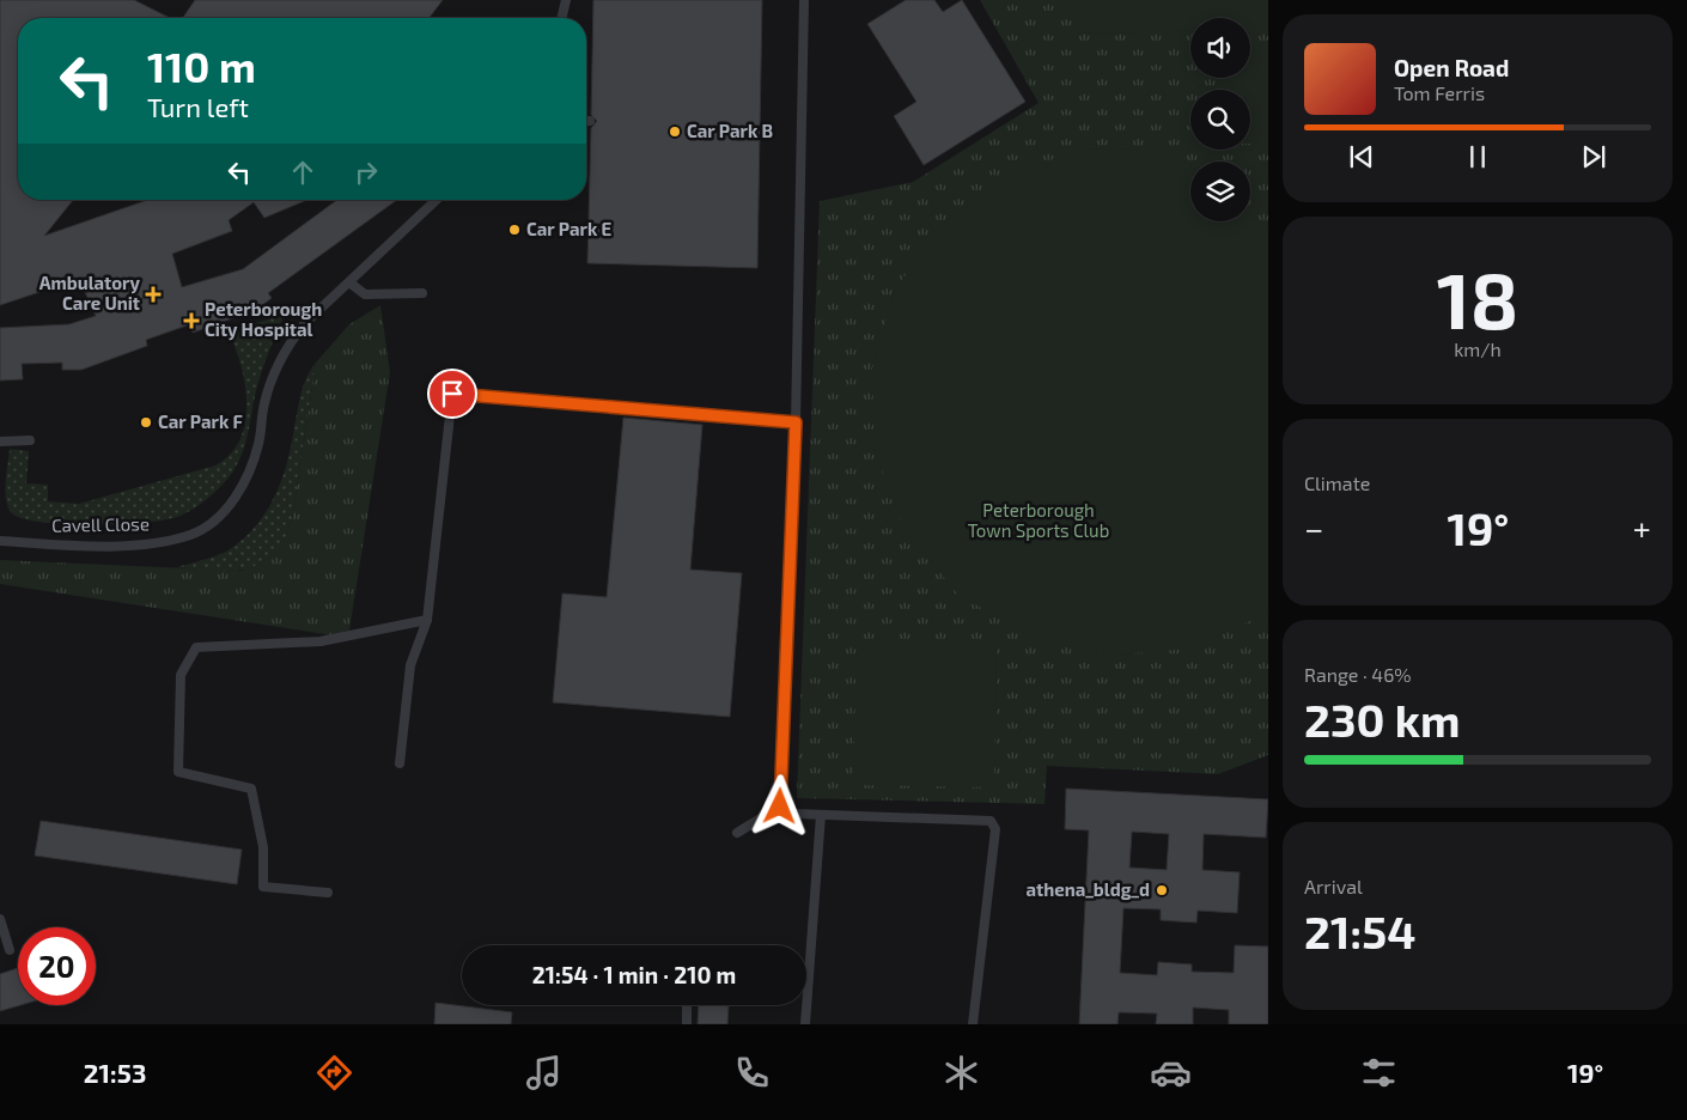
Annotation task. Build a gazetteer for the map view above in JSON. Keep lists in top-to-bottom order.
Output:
{
  "streets": {
    "lane": ["Cavell Close"]
  },
  "parks": ["Peterborough Town Sports Club"],
  "places": {
    "other": [
      "Car Park B",
      "Car Park E",
      "Car Park F",
      "athena_bldg_d"
    ],
    "health": ["Ambulatory Care Unit", "Peterborough City Hospital"]
  },
  "page": {
    "turn": ["110 m", "Turn left"],
    "song": ["Open Road", "Tom Ferris"],
    "tile": [
      ["18", "km/h"],
      "Climate",
      ["Range · 46%", "230 km"],
      ["Arrival", "21:54"]
    ],
    "heat": ["−", "19°", "+"],
    "limit": "20",
    "trip": "21:54 · 1 min · 210 m",
    "tabs": ["21:53", "19°"]
  }
}
